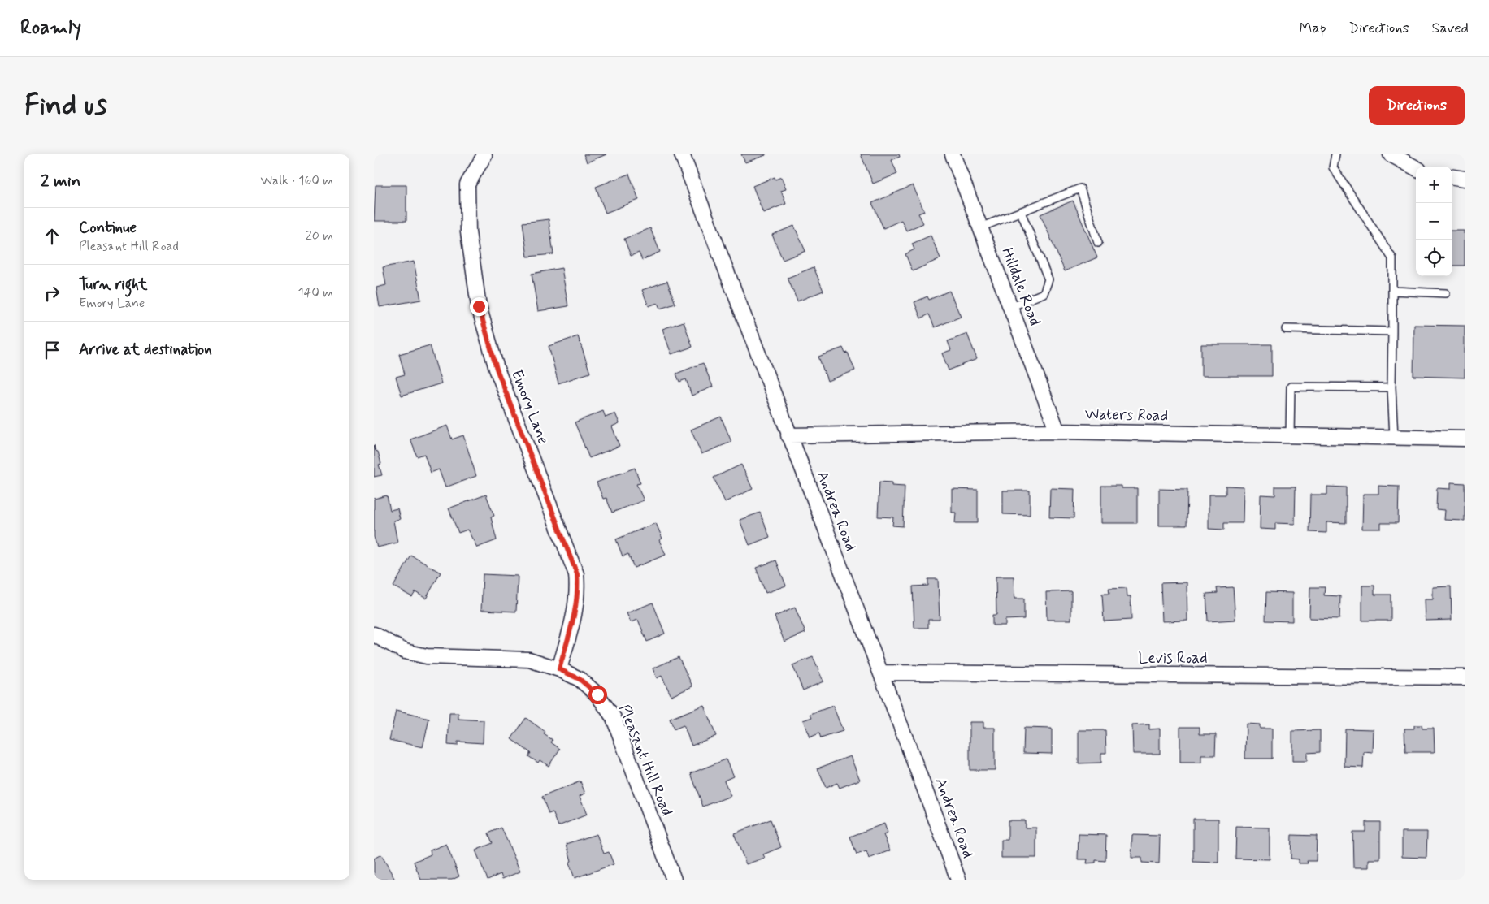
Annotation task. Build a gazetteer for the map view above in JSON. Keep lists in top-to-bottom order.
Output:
{
  "streets": {
    "street": [
      "Hilldale Road",
      "Emory Lane",
      "Waters Road",
      "Andrea Road",
      "Levis Road",
      "Pleasant Hill Road"
    ]
  },
  "crossings": [
    ["Hilldale Road", "Waters Road"],
    ["Emory Lane", "Pleasant Hill Road"],
    ["Waters Road", "Andrea Road"],
    ["Andrea Road", "Levis Road"]
  ],
  "page": {
    "header": "Roamly",
    "nav": ["Map", "Directions", "Saved"],
    "buttons": "Directions",
    "title": "Find us",
    "heading": ["2 min", "Walk · 160 m"],
    "map_buttons": ["+", "−"],
    "list": [
      ["Continue", "Pleasant Hill Road", "20 m"],
      ["Turn right", "Emory Lane", "140 m"],
      "Arrive at destination"
    ]
  }
}
